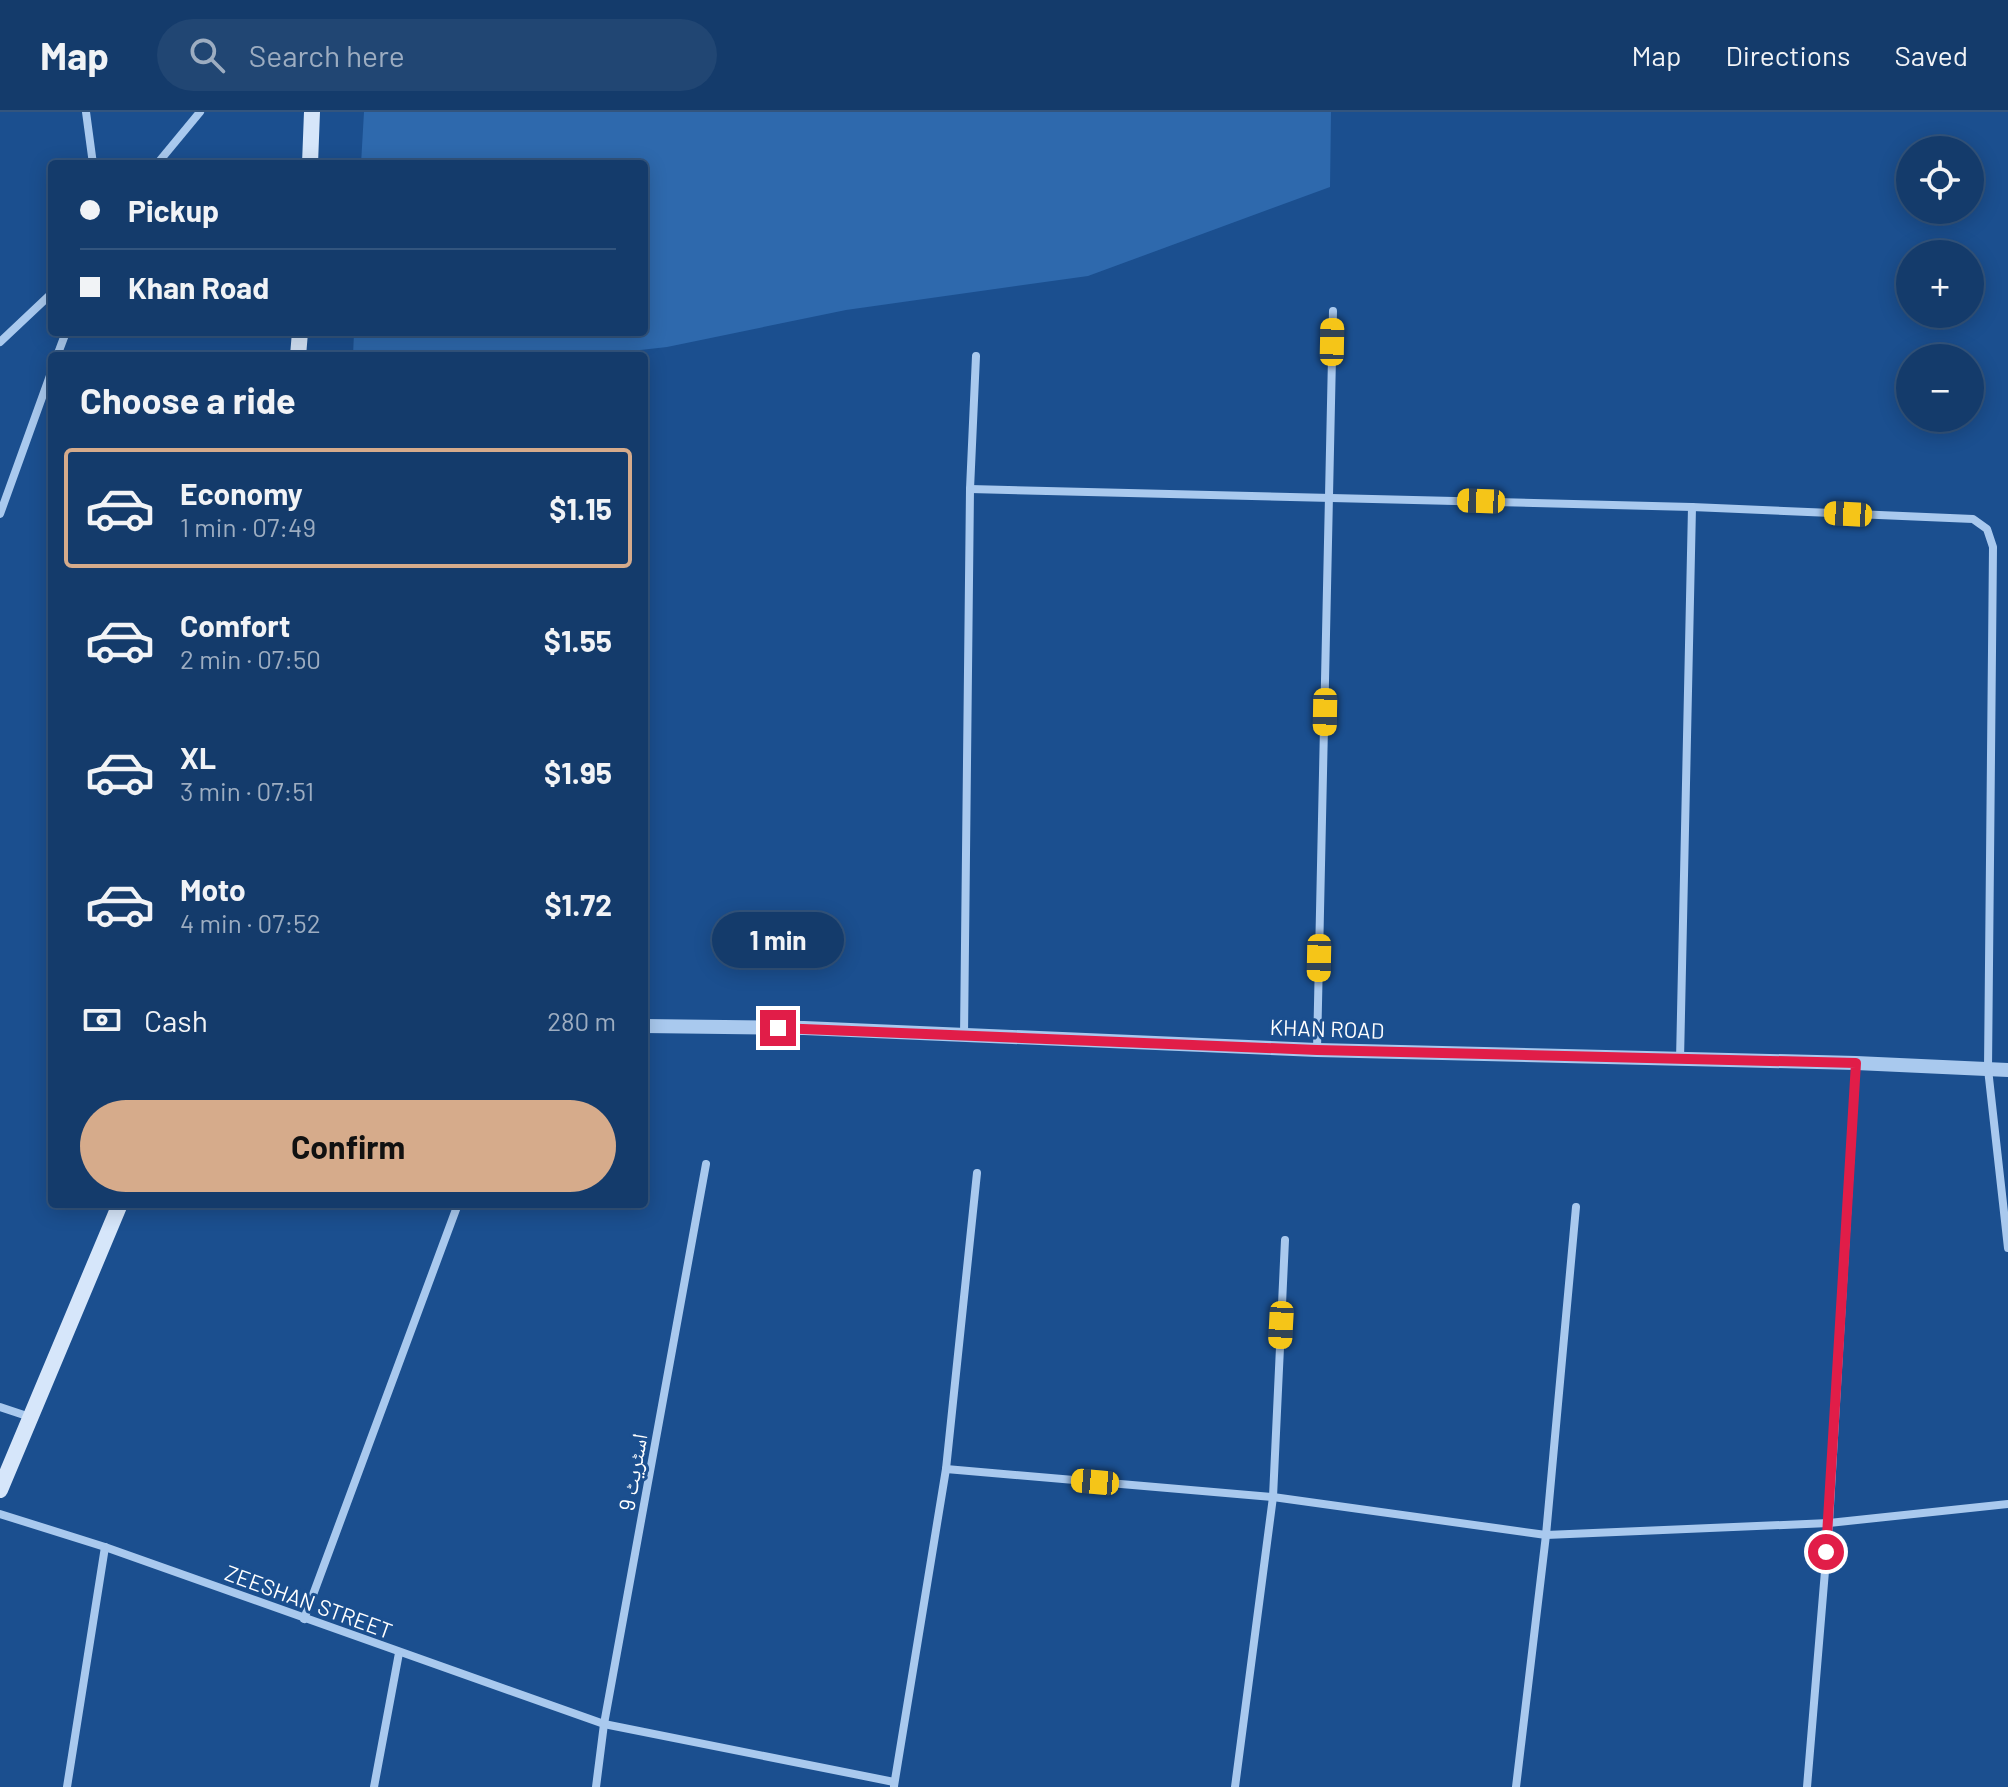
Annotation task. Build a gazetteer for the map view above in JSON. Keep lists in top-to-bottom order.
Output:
{
  "streets": {
    "street": ["KHAN ROAD", "اسٹریٹ 9", "ZEESHAN STREET"]
  },
  "crossings": [
    ["اسٹریٹ 9", "ZEESHAN STREET"]
  ],
  "page": {
    "header": "Map",
    "search": "Search here",
    "nav": ["Map", "Directions", "Saved"],
    "map_buttons": ["+", "−"],
    "banner": ["Pickup", "Khan Road"],
    "heading": "Choose a ride",
    "list": [
      {
        "name": "Economy",
        "note": "1 min · 07:49",
        "value": "$1.15"
      },
      {
        "name": "Comfort",
        "note": "2 min · 07:50",
        "value": "$1.55"
      },
      {
        "name": "XL",
        "note": "3 min · 07:51",
        "value": "$1.95"
      },
      {
        "name": "Moto",
        "note": "4 min · 07:52",
        "value": "$1.72"
      }
    ],
    "bubble": "1 min",
    "pay": ["Cash", "280 m"],
    "buttons": "Confirm"
  }
}
